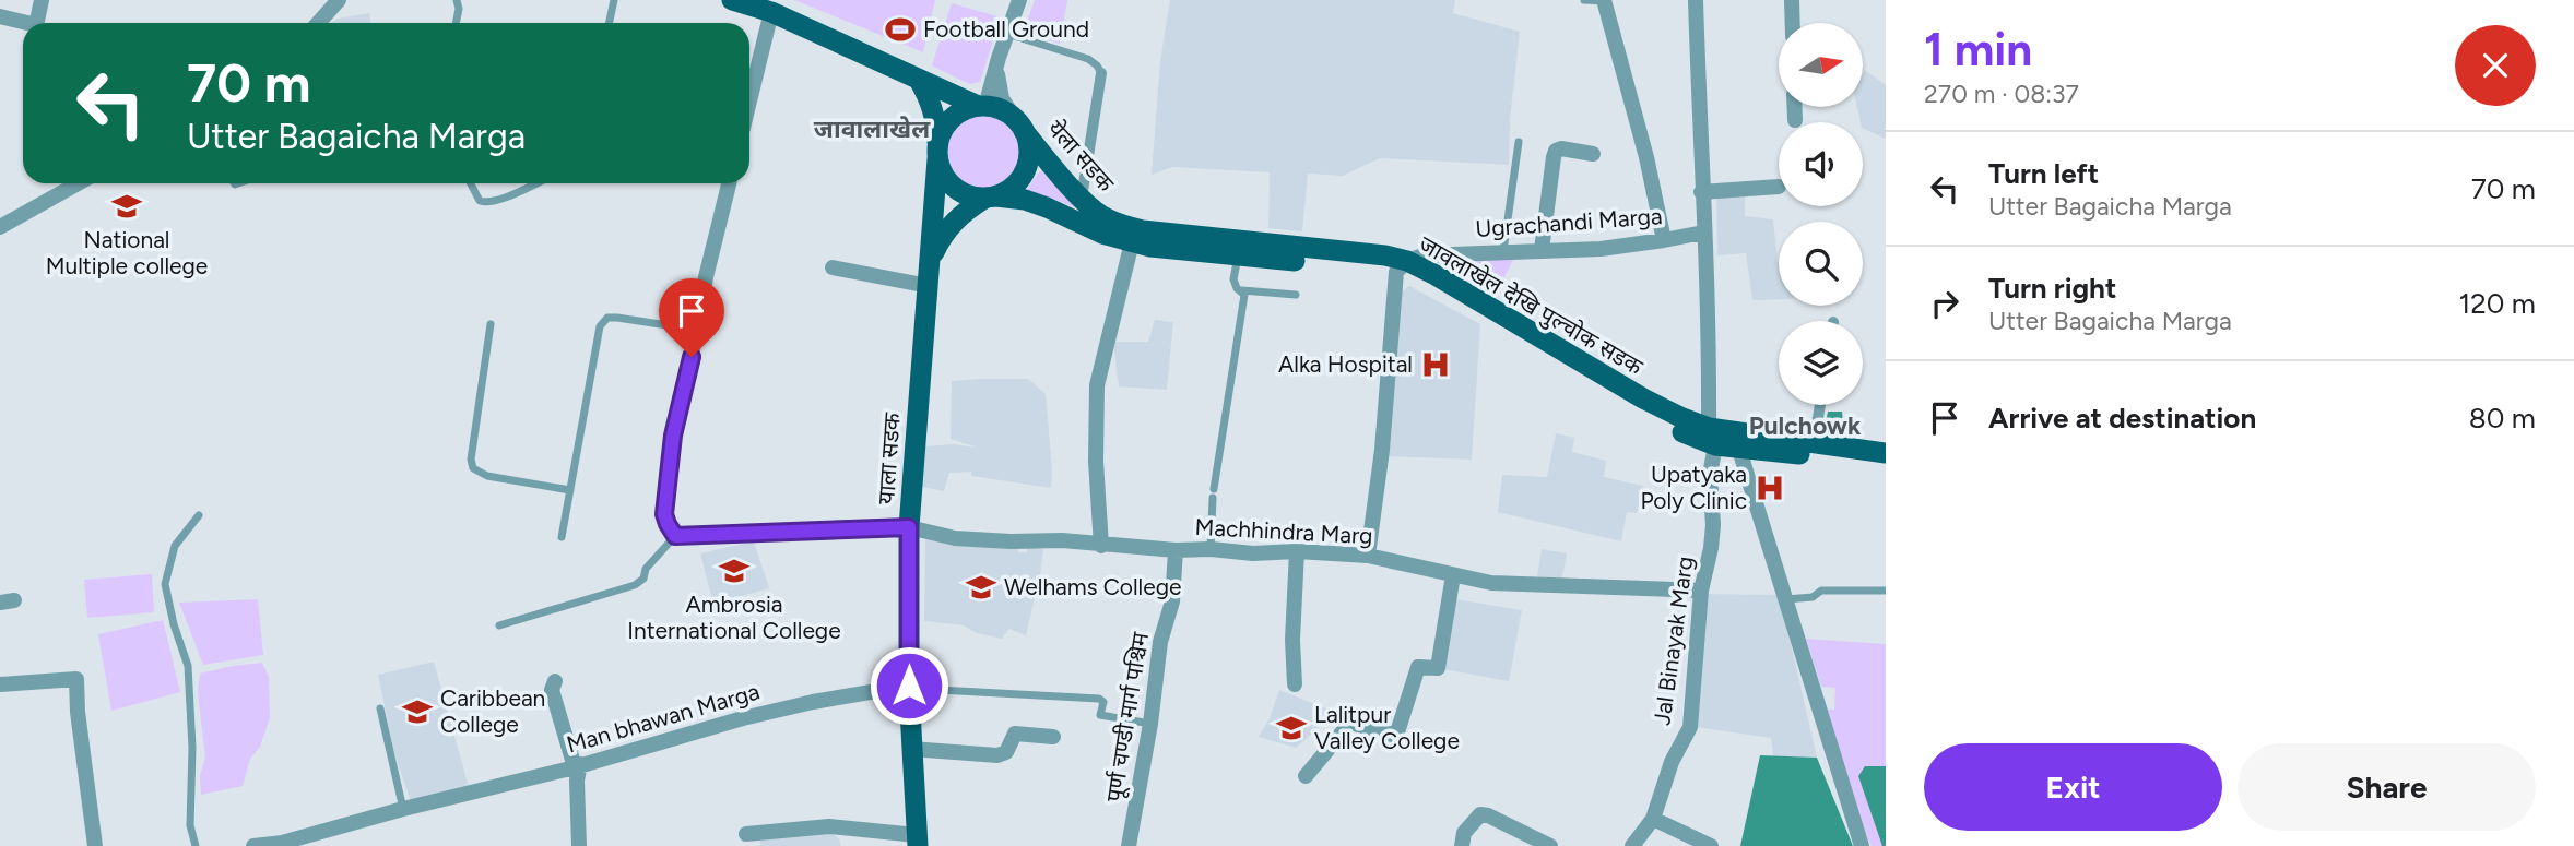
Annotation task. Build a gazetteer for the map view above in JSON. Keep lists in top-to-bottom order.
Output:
{
  "streets": {
    "main road": ["येला सडक", "जावलाखेल देखि पुल्चोक सडक", "याला सडक"],
    "street": [
      "Ugrachandi Marga",
      "Machhindra Marg",
      "Jal Binayak Marg",
      "पूर्ण चण्डी मार्ग पश्चिम",
      "Man bhawan Marga"
    ]
  },
  "crossings": [
    ["येला सडक", "जावलाखेल देखि पुल्चोक सडक"],
    ["येला सडक", "याला सडक"],
    ["Ugrachandi Marga", "जावलाखेल देखि पुल्चोक सडक"],
    ["Ugrachandi Marga", "Jal Binayak Marg"],
    ["जावलाखेल देखि पुल्चोक सडक", "Jal Binayak Marg"],
    ["याला सडक", "Machhindra Marg"],
    ["याला सडक", "Man bhawan Marga"],
    ["Machhindra Marg", "Jal Binayak Marg"],
    ["Machhindra Marg", "पूर्ण चण्डी मार्ग पश्चिम"]
  ],
  "districts": ["जावालाखेल", "Pulchowk"],
  "places": {
    "sports": ["Football Ground"],
    "school or university": [
      "National Multiple college",
      "Ambrosia International College",
      "Welhams College",
      "Caribbean College",
      "Lalitpur Valley College"
    ],
    "hospital": ["Alka Hospital", "Upatyaka Poly Clinic"]
  },
  "north": "right",
  "page": {
    "heading": ["1 min", "270 m · 08:37"],
    "turn": ["70 m", "Utter Bagaicha Marga"],
    "list": [
      {
        "name": "Turn left",
        "note": "Utter Bagaicha Marga",
        "value": "70 m"
      },
      {
        "name": "Turn right",
        "note": "Utter Bagaicha Marga",
        "value": "120 m"
      },
      {
        "name": "Arrive at destination",
        "value": "80 m"
      }
    ],
    "buttons": ["Exit", "Share"]
  }
}
